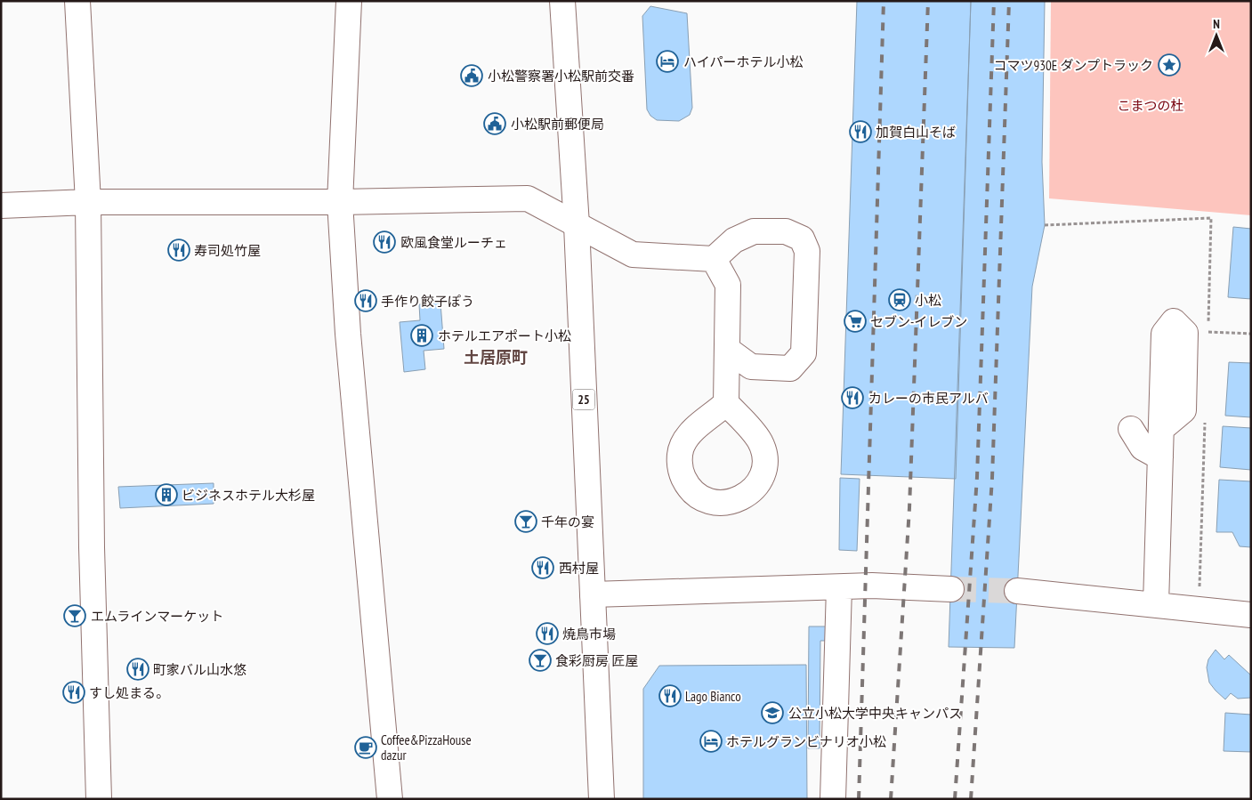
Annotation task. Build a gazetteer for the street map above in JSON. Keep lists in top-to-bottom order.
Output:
{
  "streets": {
    "street": ["25"]
  },
  "districts": ["土居原町"],
  "parks": ["こまつの杜"],
  "places": {
    "hotel": ["ハイパーホテル小松", "ホテルグランビナリオ小松"],
    "place": ["コマツ930E ダンプトラック"],
    "public building": ["小松警察署小松駅前交番", "小松駅前郵便局"],
    "restaurant": [
      "加賀白山そば",
      "欧風食堂ルーチェ",
      "寿司処竹屋",
      "手作り餃子ぽう",
      "カレーの市民アルバ",
      "西村屋",
      "焼鳥市場",
      "町家バル山水悠",
      "すし処まる。",
      "Lago Bianco"
    ],
    "station": ["小松"],
    "supermarket": ["セブン-イレブン"],
    "building": ["ホテルエアポート小松", "ビジネスホテル大杉屋"],
    "bar": ["千年の宴", "エムラインマーケット", "食彩厨房 匠屋"],
    "school or university": ["公立小松大学中央キャンパス"],
    "cafe": ["Coffee&PizzaHouse dazur"]
  },
  "north": "top"
}
